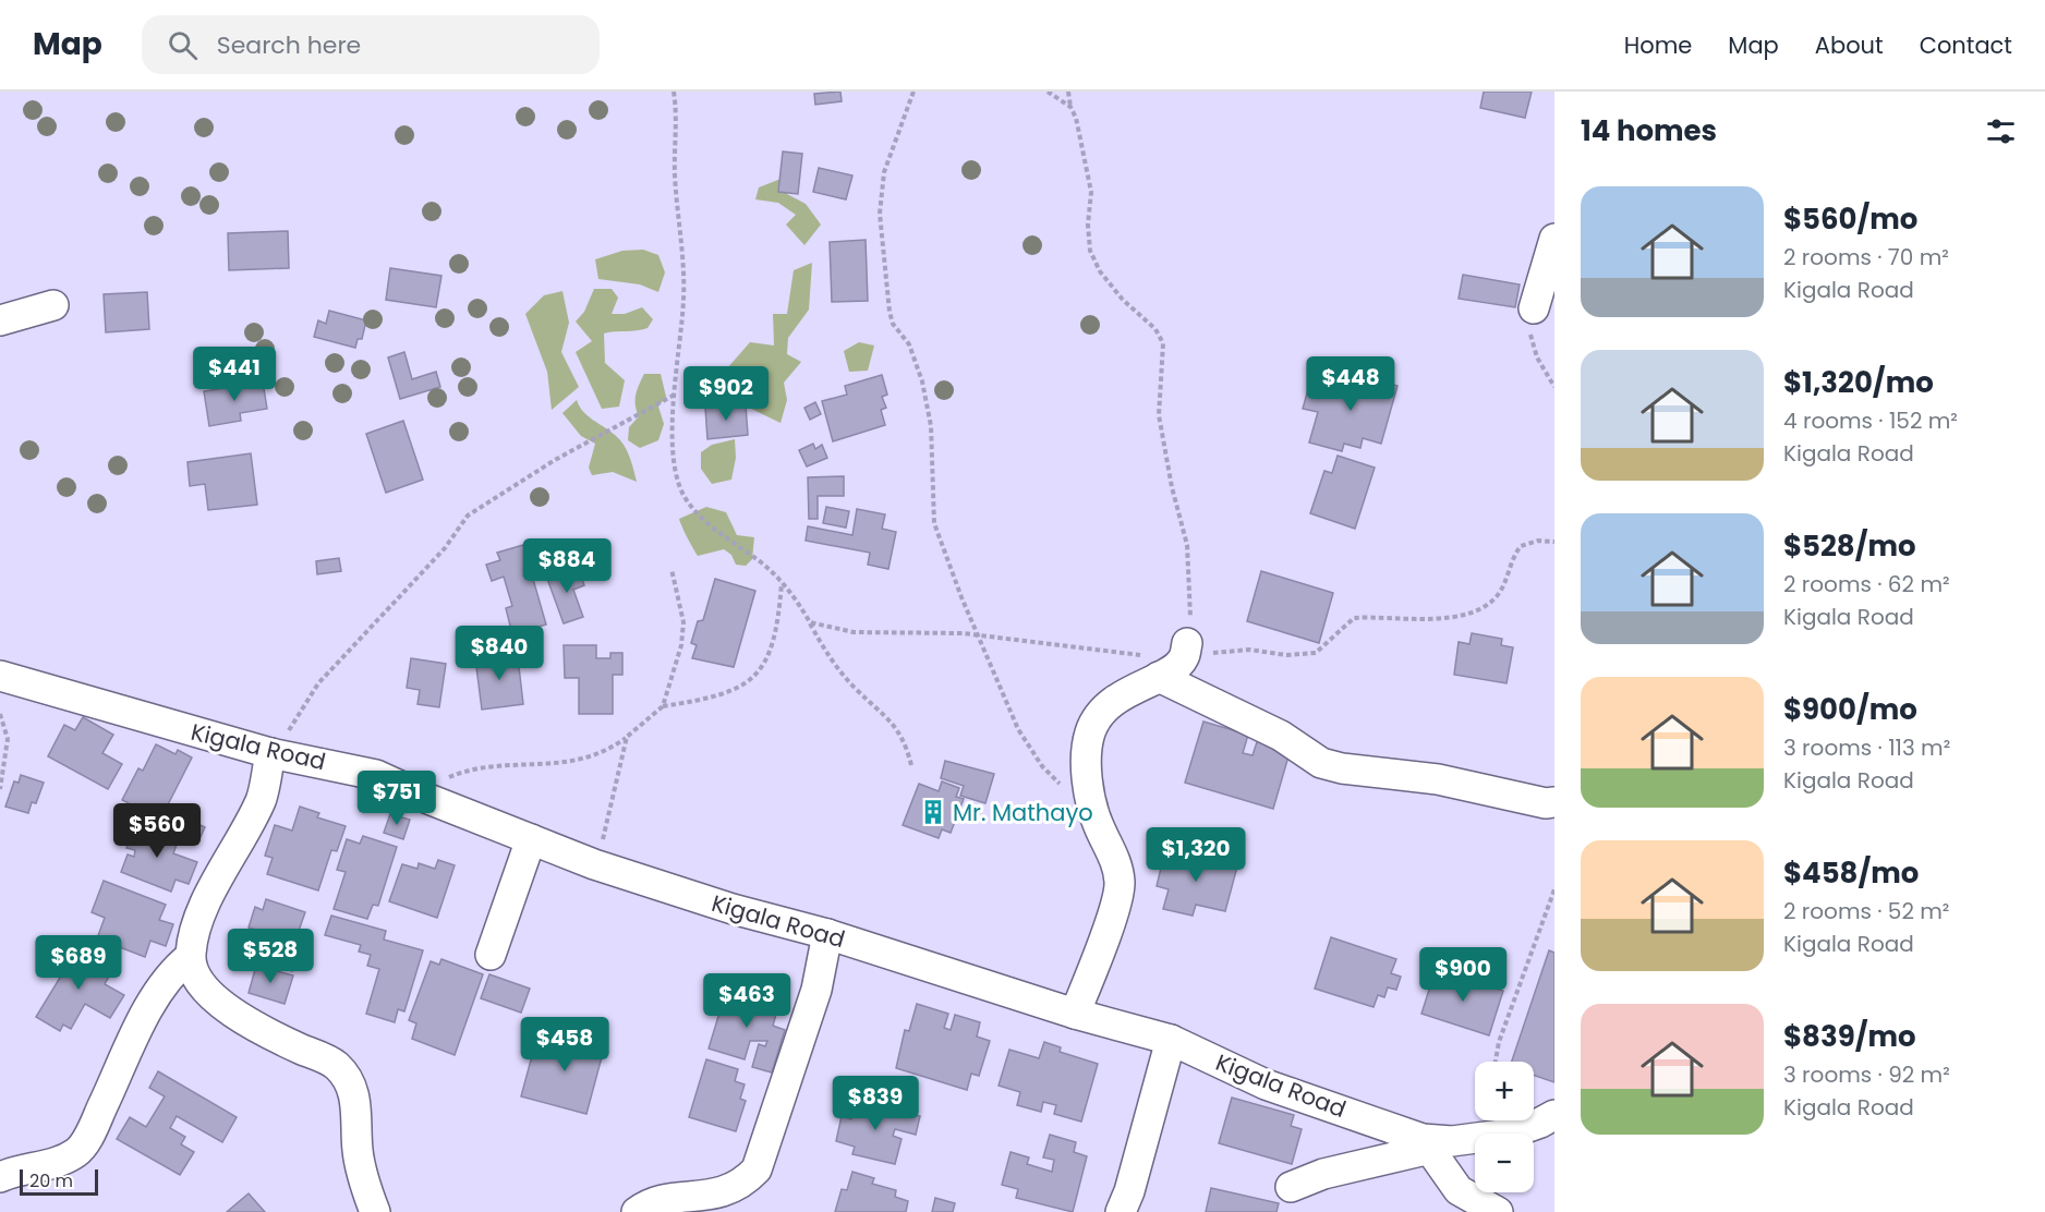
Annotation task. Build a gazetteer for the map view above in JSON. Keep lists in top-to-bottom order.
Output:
{
  "streets": {
    "street": ["Kigala Road"]
  },
  "places": {
    "building": ["Mr. Mathayo"]
  },
  "scale_bar": "20 m",
  "page": {
    "header": "Map",
    "search": "Search here",
    "nav": [
      "Home",
      "Map",
      "About",
      "Contact"
    ],
    "heading": "14 homes",
    "list": [
      {
        "name": "$560/mo",
        "note": "2 rooms · 70 m² · Kigala Road"
      },
      {
        "name": "$1,320/mo",
        "note": "4 rooms · 152 m² · Kigala Road"
      },
      {
        "name": "$528/mo",
        "note": "2 rooms · 62 m² · Kigala Road"
      },
      {
        "name": "$900/mo",
        "note": "3 rooms · 113 m² · Kigala Road"
      },
      {
        "name": "$458/mo",
        "note": "2 rooms · 52 m² · Kigala Road"
      },
      {
        "name": "$839/mo",
        "note": "3 rooms · 92 m² · Kigala Road"
      }
    ],
    "price": [
      "$441",
      "$448",
      "$902",
      "$884",
      "$840",
      "$751",
      "$560",
      "$1,320",
      "$528",
      "$689",
      "$900",
      "$463",
      "$458",
      "$839"
    ],
    "map_buttons": ["+", "−"],
    "scale": "20 m"
  }
}
